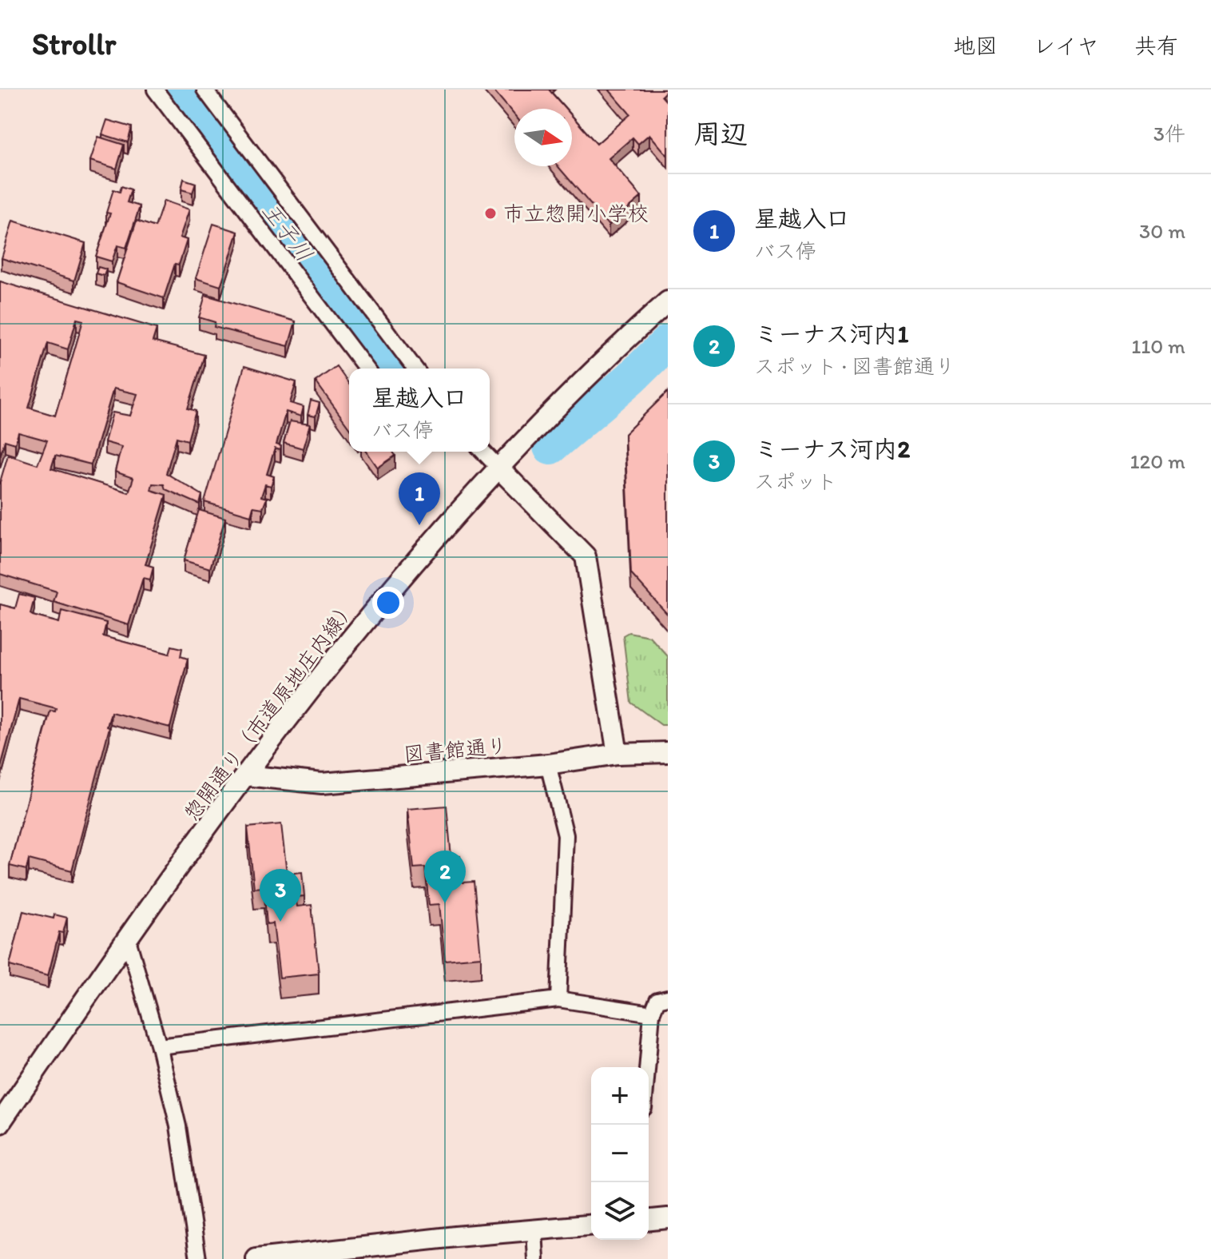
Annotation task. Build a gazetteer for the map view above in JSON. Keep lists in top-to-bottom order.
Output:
{
  "streets": {
    "street": ["惣開通り（市道原地庄内線）", "図書館通り"]
  },
  "crossings": [
    ["惣開通り（市道原地庄内線）", "図書館通り"]
  ],
  "water": ["王子川"],
  "places": ["市立惣開小学校"],
  "north": "right",
  "page": {
    "header": "Strollr",
    "nav": ["地図", "レイヤ", "共有"],
    "heading": ["周辺", "3件"],
    "list": [
      {
        "mark": "1",
        "name": "星越入口",
        "note": "バス停",
        "value": "30 m"
      },
      {
        "mark": "2",
        "name": "ミーナス河内1",
        "note": "スポット · 図書館通り",
        "value": "110 m"
      },
      {
        "mark": "3",
        "name": "ミーナス河内2",
        "note": "スポット",
        "value": "120 m"
      }
    ],
    "popup": ["星越入口", "バス停"],
    "pins": ["1", "2", "3"],
    "map_buttons": ["+", "−"]
  }
}
